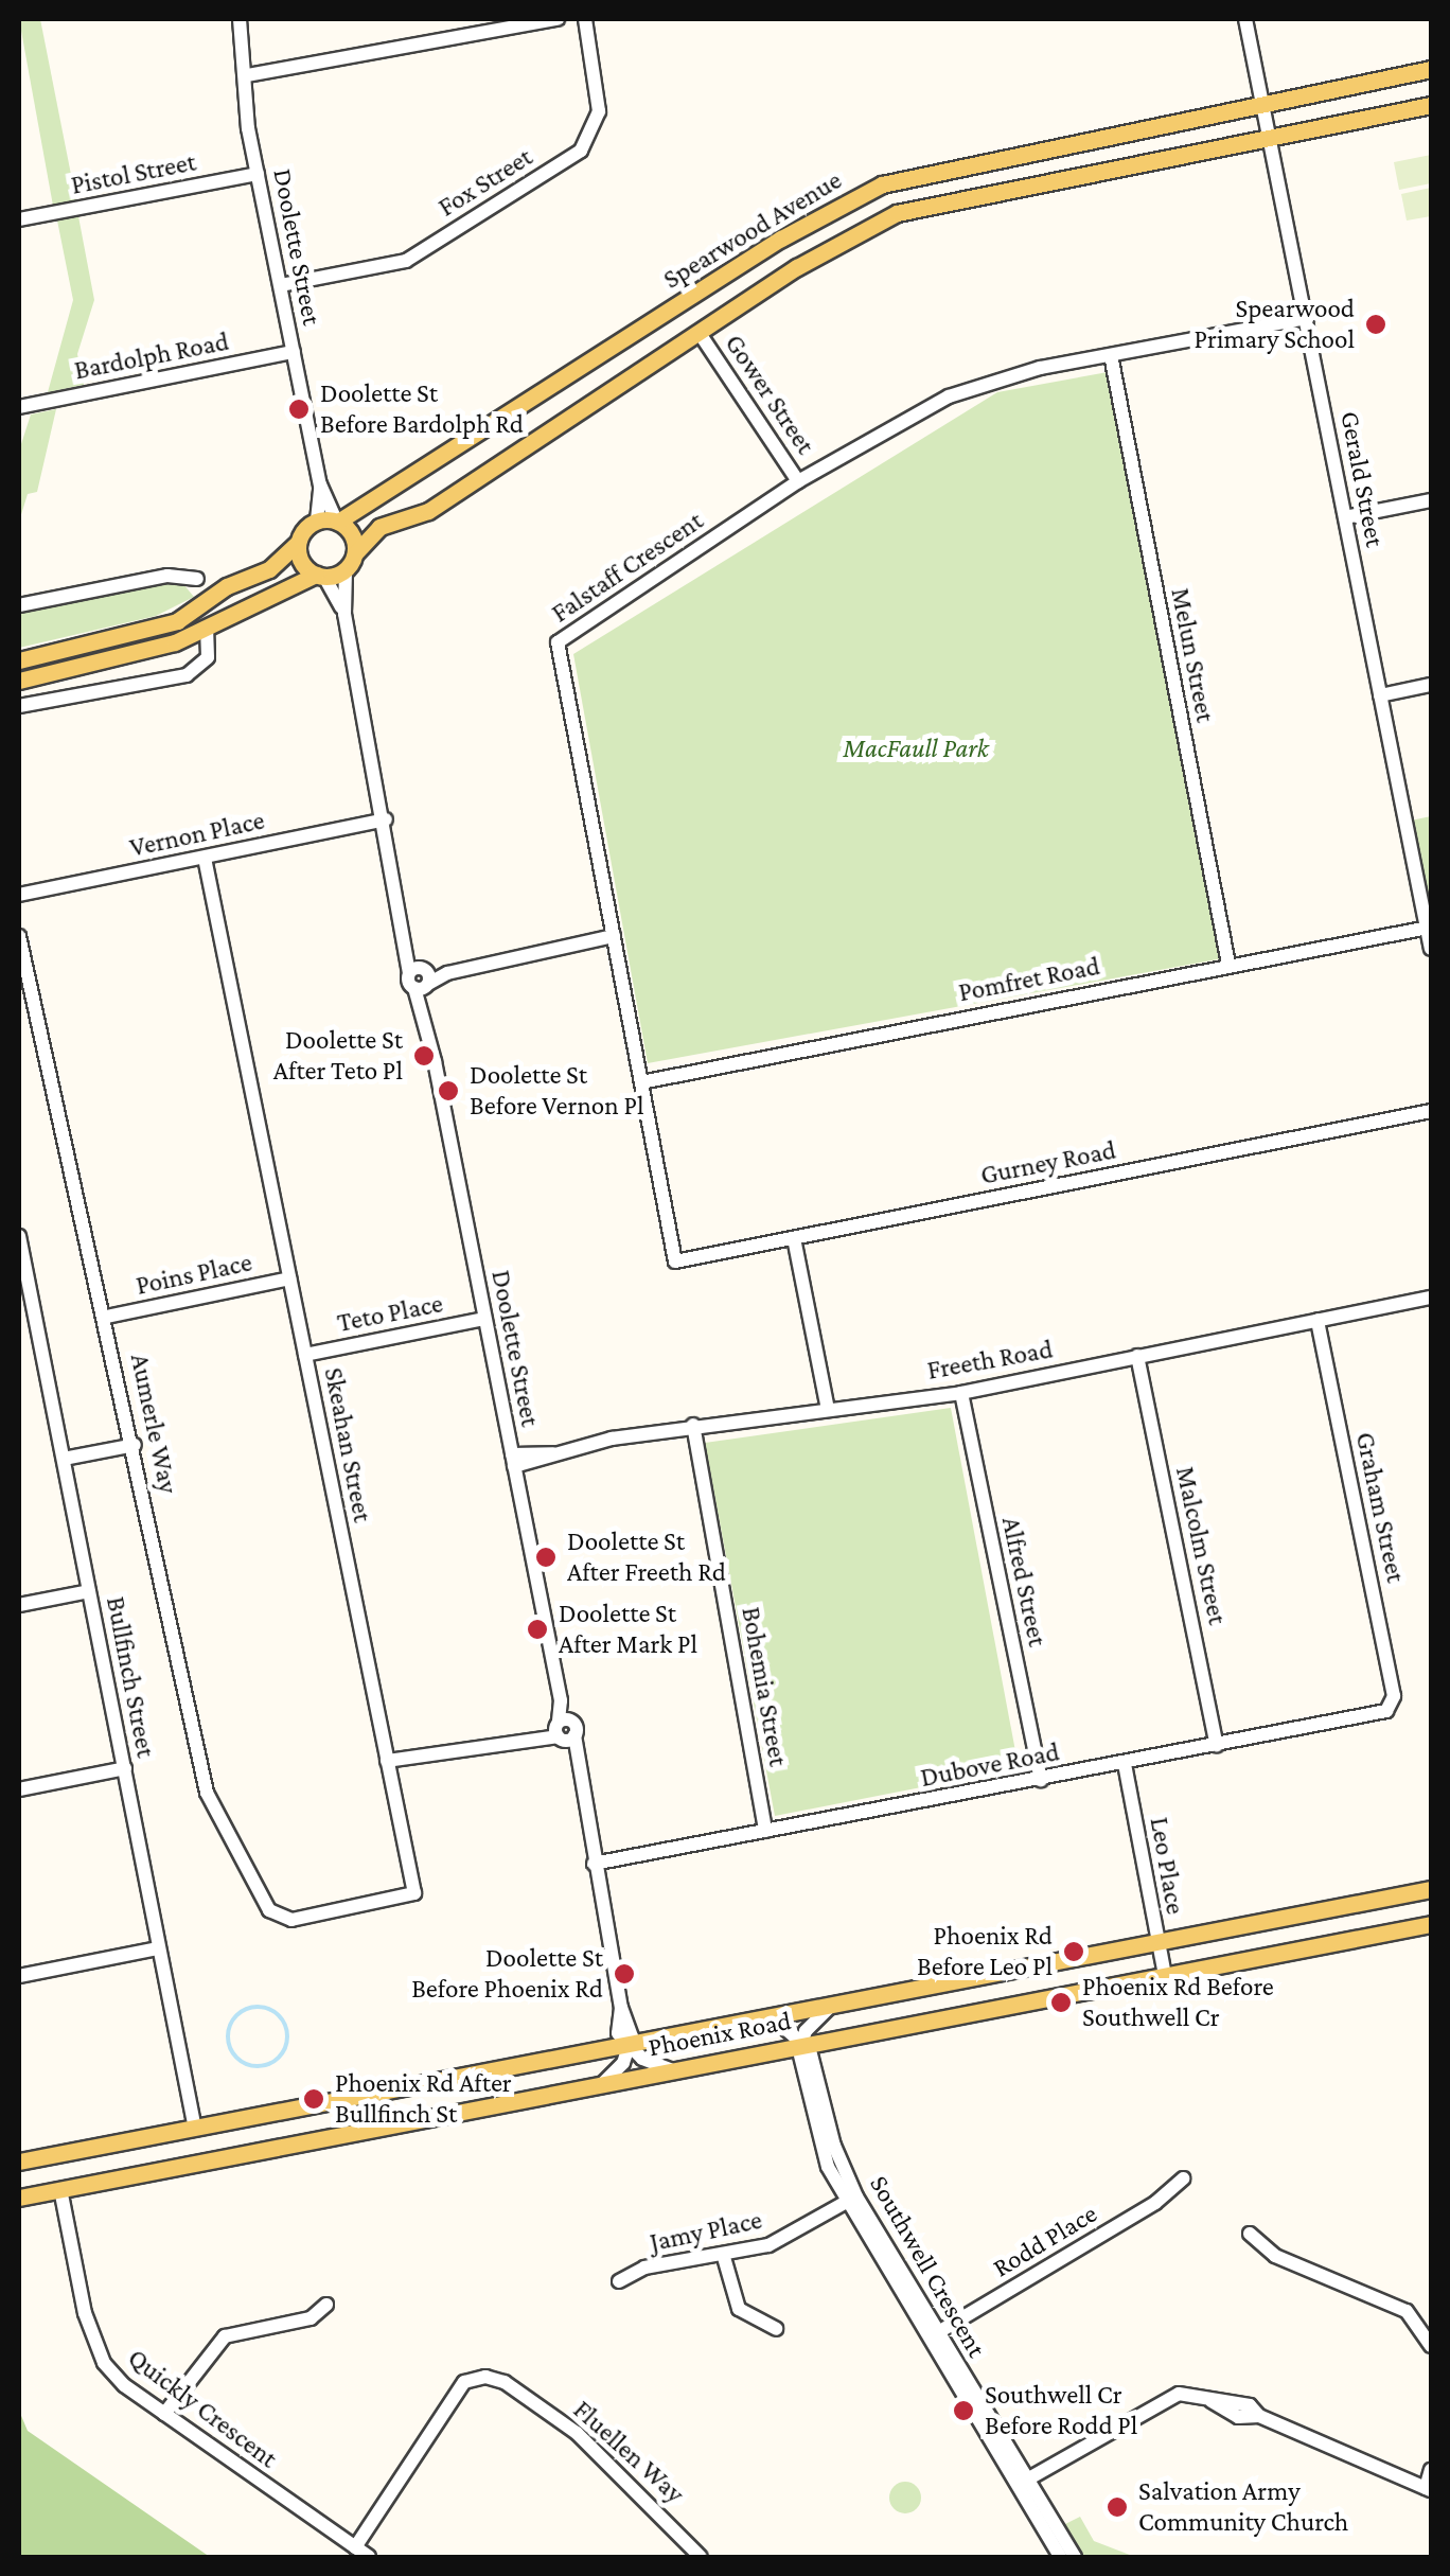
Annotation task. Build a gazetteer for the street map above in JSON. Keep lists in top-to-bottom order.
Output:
{
  "streets": {
    "main road": ["Spearwood Avenue", "Phoenix Road"],
    "street": [
      "Pistol Street",
      "Fox Street",
      "Doolette Street",
      "Bardolph Road",
      "Gower Street",
      "Gerald Street",
      "Falstaff Crescent",
      "Melun Street",
      "Vernon Place",
      "Pomfret Road",
      "Gurney Road",
      "Poins Place",
      "Teto Place",
      "Freeth Road",
      "Aumerle Way",
      "Skeahan Street",
      "Graham Street",
      "Malcolm Street",
      "Alfred Street",
      "Bullfinch Street",
      "Bohemia Street",
      "Dubove Road",
      "Leo Place",
      "Jamy Place",
      "Rodd Place",
      "Southwell Crescent",
      "Quickly Crescent",
      "Fluellen Way"
    ]
  },
  "crossings": [
    ["Pistol Street", "Doolette Street"],
    ["Fox Street", "Doolette Street"],
    ["Spearwood Avenue", "Doolette Street"],
    ["Spearwood Avenue", "Gower Street"],
    ["Spearwood Avenue", "Gerald Street"],
    ["Doolette Street", "Bardolph Road"],
    ["Doolette Street", "Vernon Place"],
    ["Doolette Street", "Teto Place"],
    ["Doolette Street", "Freeth Road"],
    ["Doolette Street", "Dubove Road"],
    ["Doolette Street", "Phoenix Road"],
    ["Gower Street", "Falstaff Crescent"],
    ["Gerald Street", "Falstaff Crescent"],
    ["Gerald Street", "Pomfret Road"],
    ["Falstaff Crescent", "Melun Street"],
    ["Falstaff Crescent", "Pomfret Road"],
    ["Falstaff Crescent", "Gurney Road"],
    ["Melun Street", "Pomfret Road"],
    ["Vernon Place", "Skeahan Street"],
    ["Poins Place", "Aumerle Way"],
    ["Poins Place", "Skeahan Street"],
    ["Teto Place", "Skeahan Street"],
    ["Freeth Road", "Graham Street"],
    ["Freeth Road", "Malcolm Street"],
    ["Freeth Road", "Alfred Street"],
    ["Freeth Road", "Bohemia Street"],
    ["Aumerle Way", "Skeahan Street"],
    ["Graham Street", "Dubove Road"],
    ["Malcolm Street", "Dubove Road"],
    ["Alfred Street", "Dubove Road"],
    ["Bullfinch Street", "Phoenix Road"],
    ["Bohemia Street", "Dubove Road"],
    ["Dubove Road", "Leo Place"],
    ["Leo Place", "Phoenix Road"],
    ["Phoenix Road", "Southwell Crescent"],
    ["Phoenix Road", "Quickly Crescent"],
    ["Jamy Place", "Southwell Crescent"],
    ["Rodd Place", "Southwell Crescent"],
    ["Quickly Crescent", "Fluellen Way"]
  ],
  "parks": ["MacFaull Park"],
  "places": [
    "Spearwood Primary School",
    "Doolette St Before Bardolph Rd",
    "Doolette St After Teto Pl",
    "Doolette St Before Vernon Pl",
    "Doolette St After Freeth Rd",
    "Doolette St After Mark Pl",
    "Phoenix Rd Before Leo Pl",
    "Doolette St Before Phoenix Rd",
    "Phoenix Rd Before Southwell Cr",
    "Phoenix Rd After Bullfinch St",
    "Southwell Cr Before Rodd Pl",
    "Salvation Army Community Church"
  ]
}
